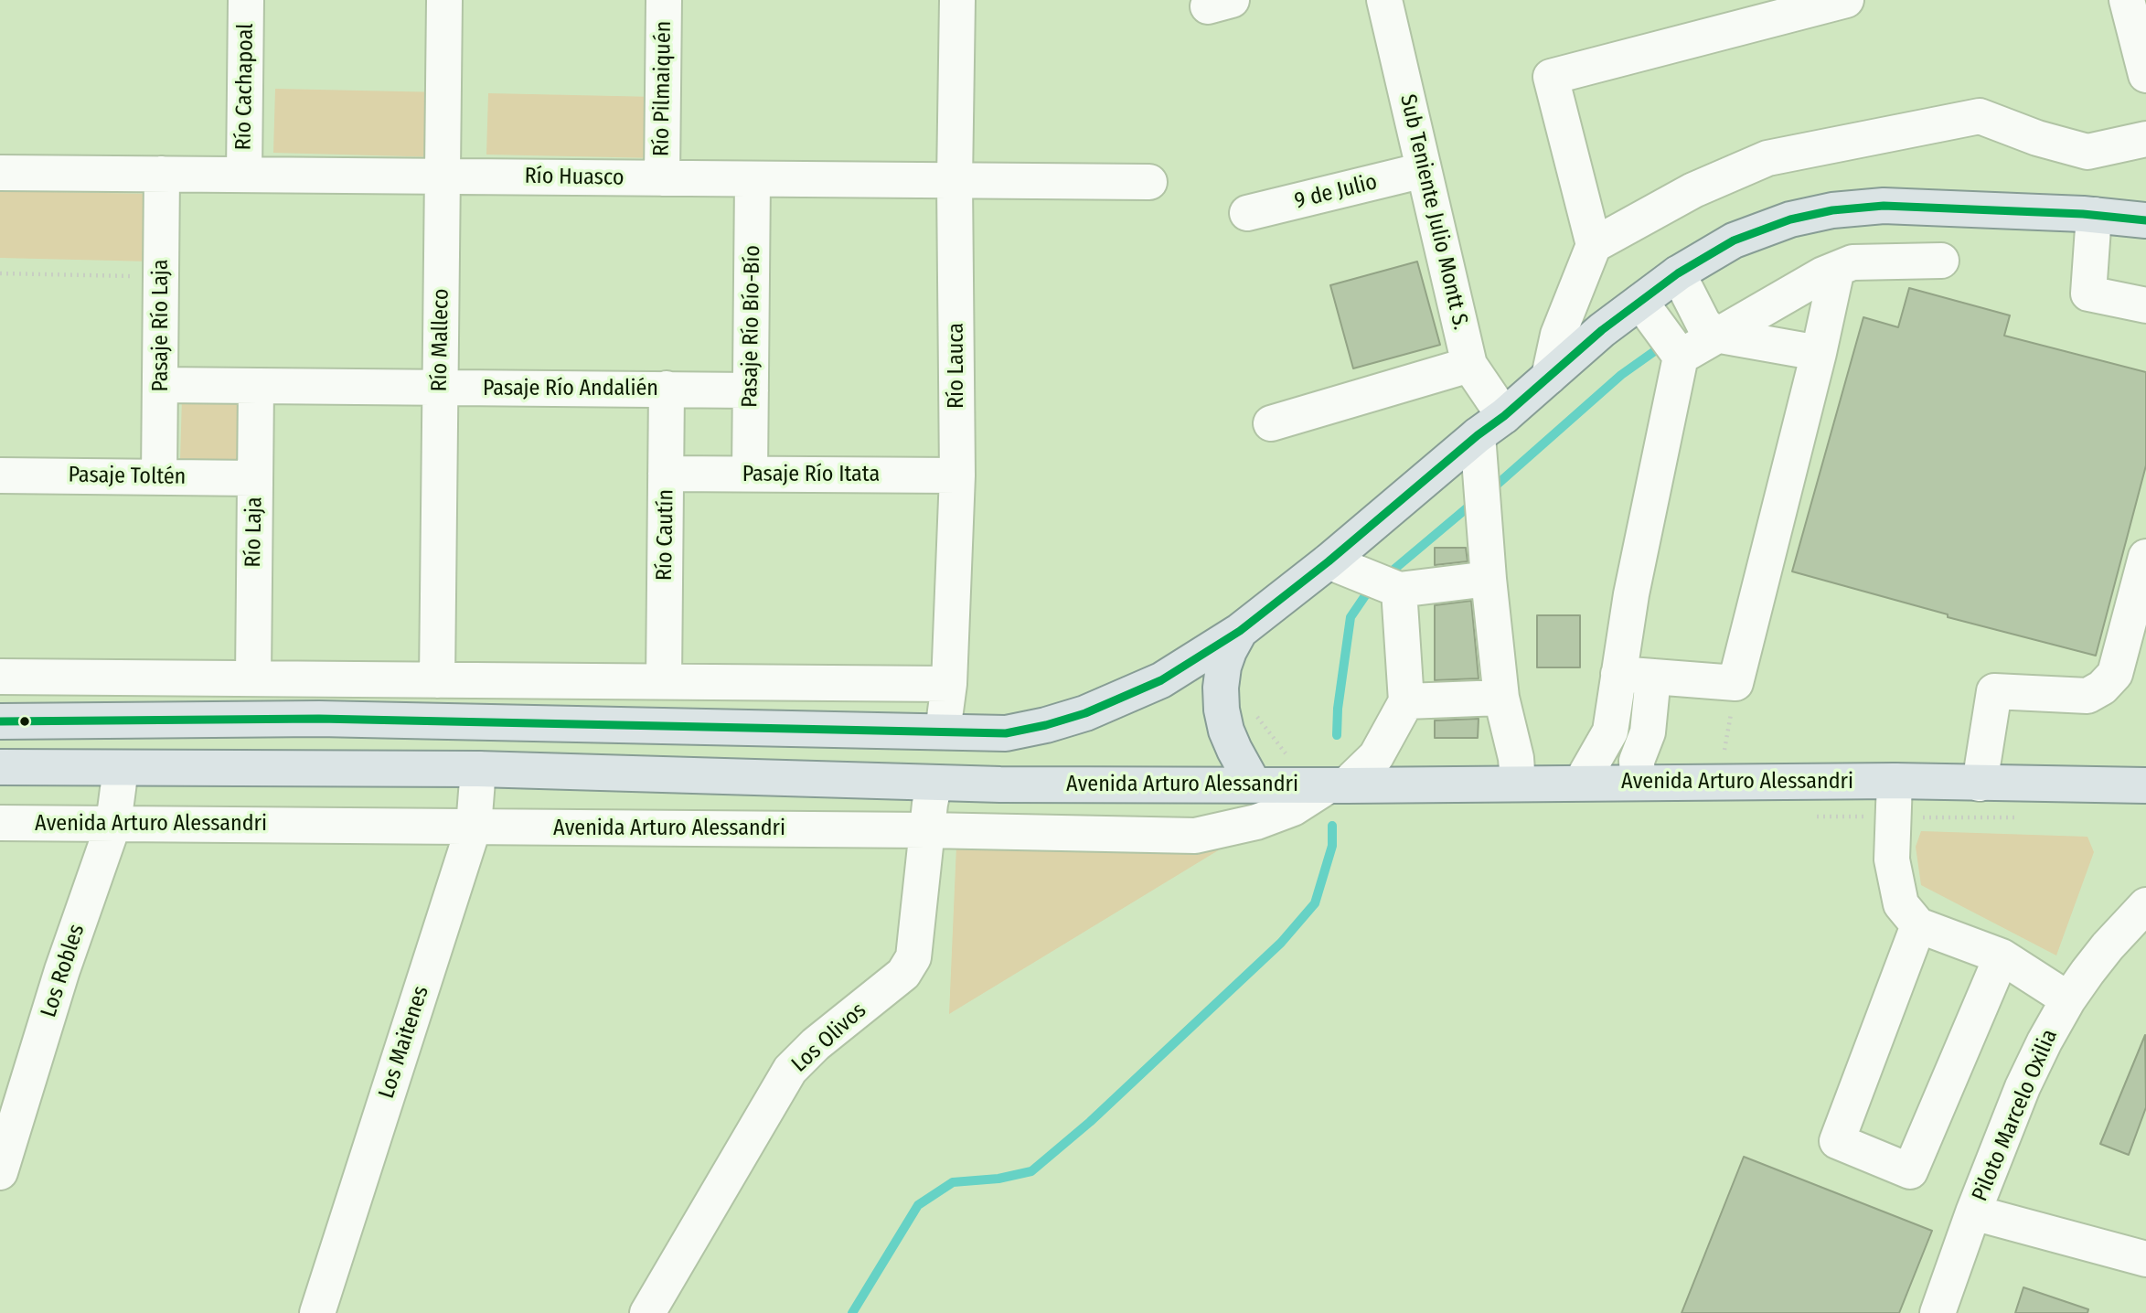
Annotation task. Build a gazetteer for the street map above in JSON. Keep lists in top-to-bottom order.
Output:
{
  "streets": {
    "main road": ["Avenida Arturo Alessandri"],
    "street": [
      "Río Cachapoal",
      "Río Pilmaiquén",
      "Río Huasco",
      "9 de Julio",
      "Sub Teniente Julio Montt S.",
      "Pasaje Río Laja",
      "Pasaje Río Bío-Bío",
      "Río Malleco",
      "Río Lauca",
      "Pasaje Río Andalién",
      "Pasaje Río Itata",
      "Pasaje Toltén",
      "Río Laja",
      "Río Cautín",
      "Los Robles",
      "Los Olivos",
      "Los Maitenes",
      "Piloto Marcelo Oxilia"
    ]
  },
  "crossings": [
    ["Río Cachapoal", "Río Huasco"],
    ["Río Pilmaiquén", "Río Huasco"],
    ["Río Huasco", "Pasaje Río Laja"],
    ["Río Huasco", "Pasaje Río Bío-Bío"],
    ["Río Huasco", "Río Malleco"],
    ["Río Huasco", "Río Lauca"],
    ["9 de Julio", "Sub Teniente Julio Montt S."],
    ["Pasaje Río Laja", "Pasaje Río Andalién"],
    ["Pasaje Río Laja", "Pasaje Toltén"],
    ["Pasaje Río Bío-Bío", "Pasaje Río Andalién"],
    ["Pasaje Río Bío-Bío", "Pasaje Río Itata"],
    ["Río Malleco", "Pasaje Río Andalién"],
    ["Río Lauca", "Pasaje Río Itata"],
    ["Pasaje Río Andalién", "Río Laja"],
    ["Pasaje Río Andalién", "Río Cautín"],
    ["Pasaje Río Itata", "Río Cautín"],
    ["Pasaje Toltén", "Río Laja"],
    ["Avenida Arturo Alessandri", "Los Robles"],
    ["Avenida Arturo Alessandri", "Los Olivos"],
    ["Avenida Arturo Alessandri", "Los Maitenes"]
  ]
}
